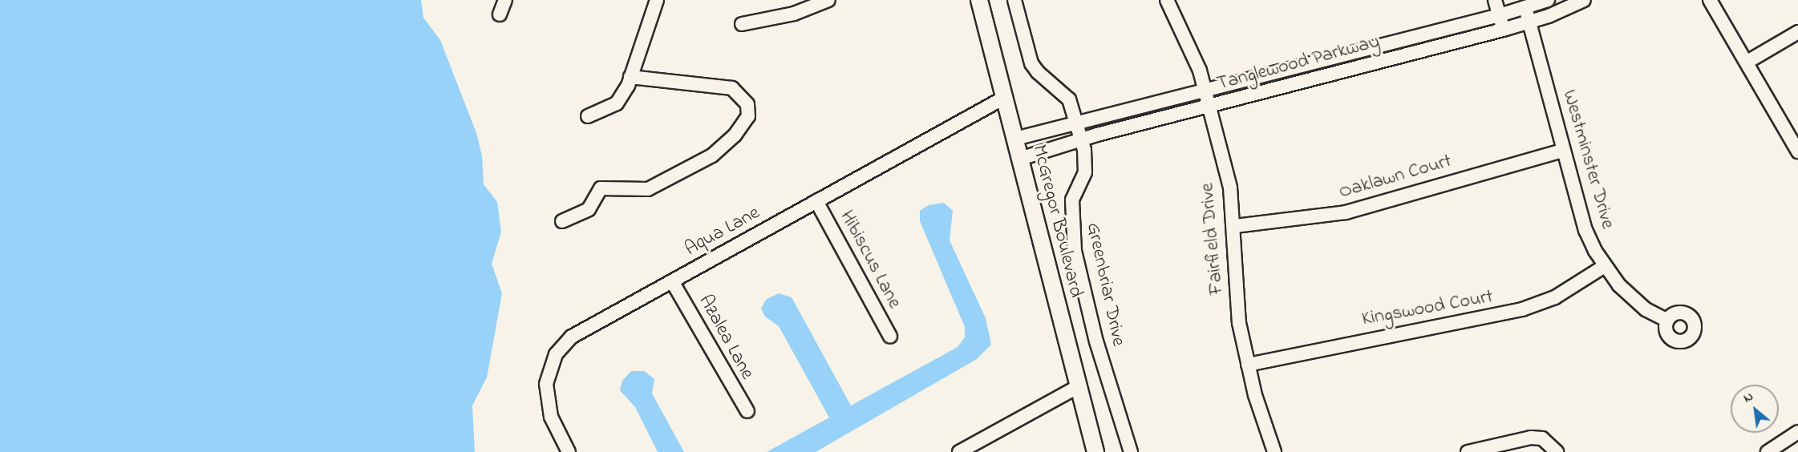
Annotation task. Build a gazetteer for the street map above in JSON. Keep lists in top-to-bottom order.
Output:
{
  "streets": {
    "main road": ["McGregor Boulevard"],
    "street": [
      "Tanglewood Parkway",
      "Westminster Drive",
      "Oaklawn Court",
      "Aqua Lane",
      "Fairfield Drive",
      "Hibiscus Lane",
      "Greenbriar Drive",
      "Kingswood Court",
      "Azalea Lane"
    ]
  },
  "crossings": [
    ["Tanglewood Parkway", "Westminster Drive"],
    ["Tanglewood Parkway", "McGregor Boulevard"],
    ["Tanglewood Parkway", "Fairfield Drive"],
    ["Tanglewood Parkway", "Greenbriar Drive"],
    ["Westminster Drive", "Oaklawn Court"],
    ["Westminster Drive", "Kingswood Court"],
    ["Oaklawn Court", "Fairfield Drive"],
    ["McGregor Boulevard", "Aqua Lane"],
    ["Aqua Lane", "Hibiscus Lane"],
    ["Aqua Lane", "Azalea Lane"],
    ["Fairfield Drive", "Kingswood Court"]
  ],
  "north": "top left"
}
